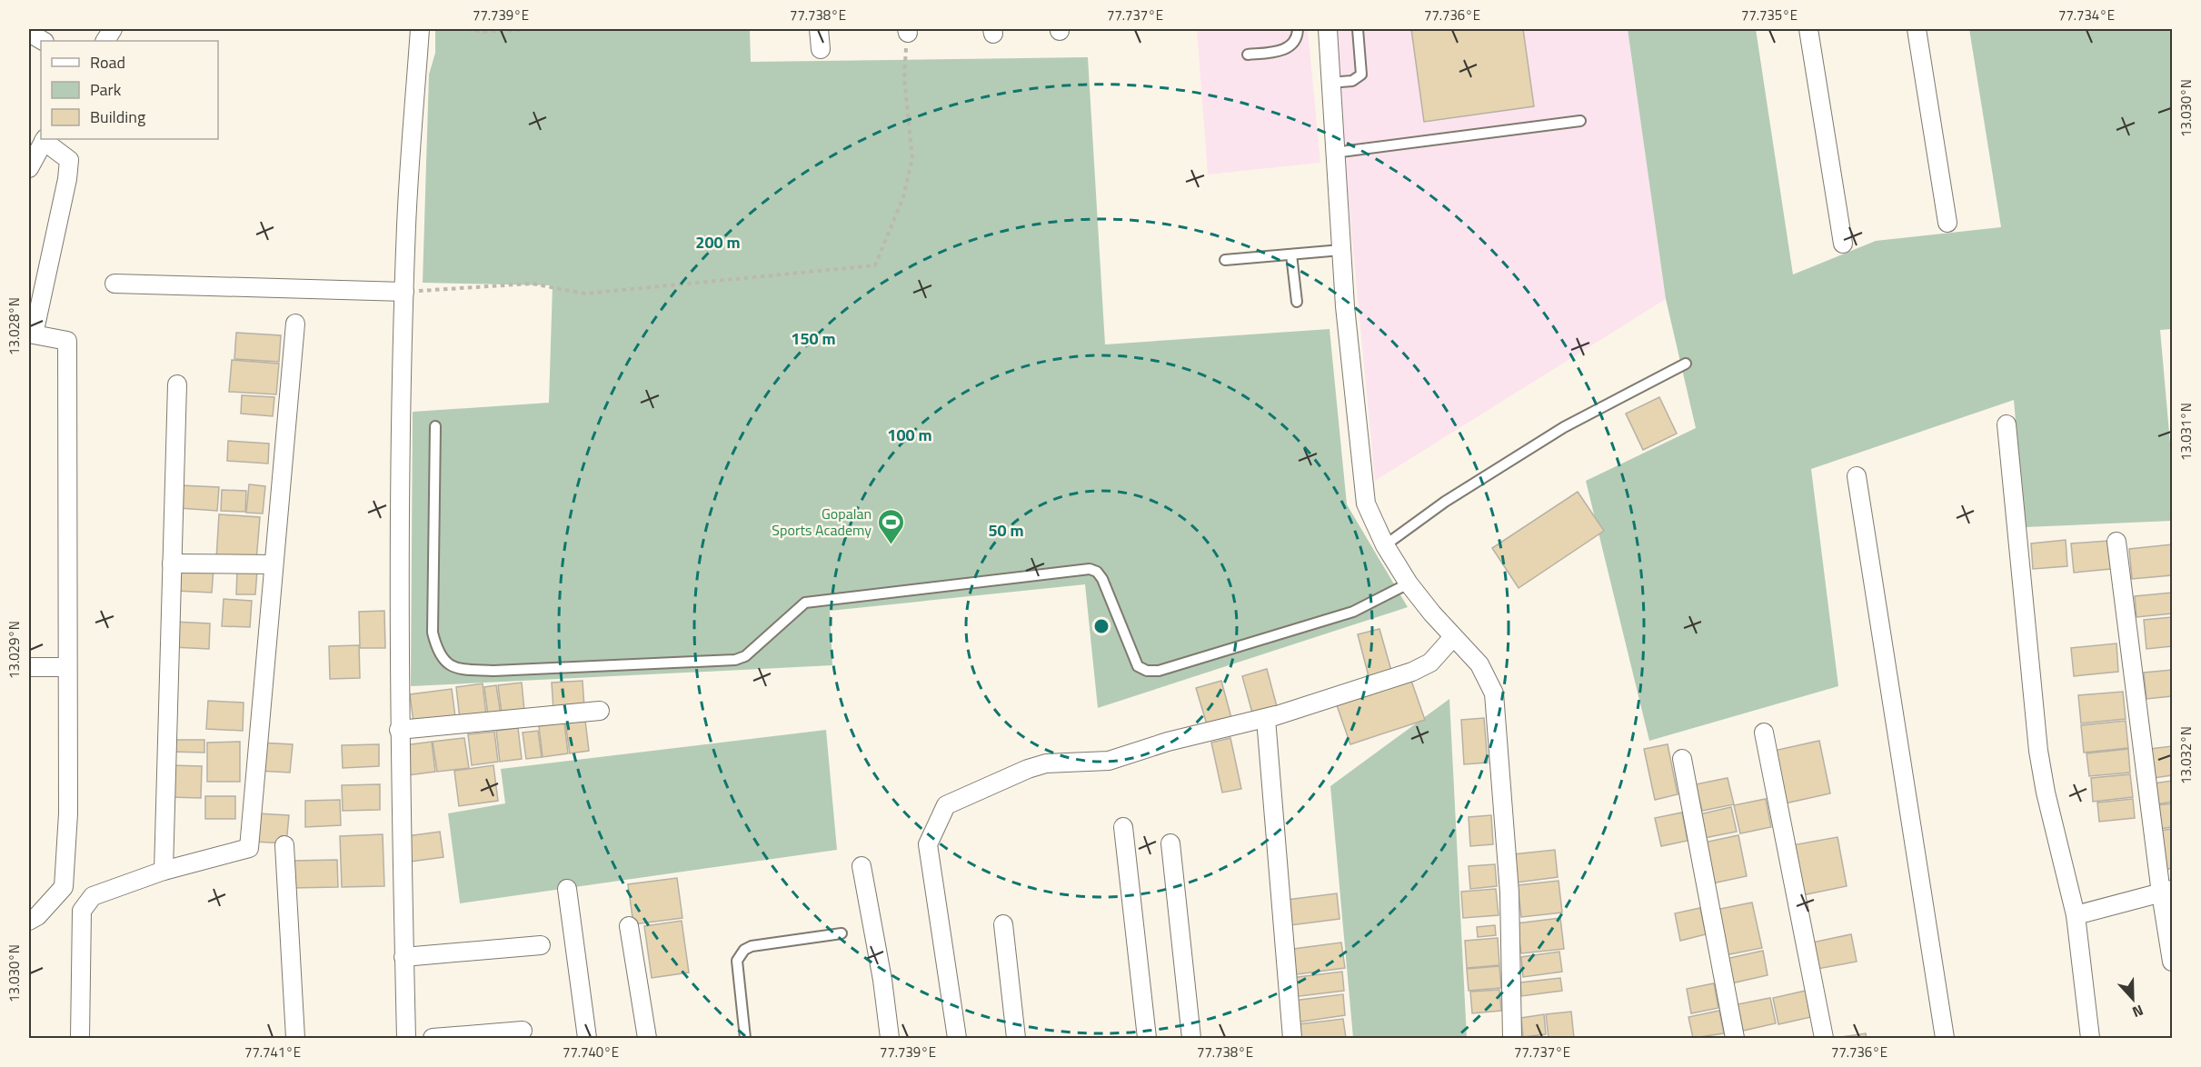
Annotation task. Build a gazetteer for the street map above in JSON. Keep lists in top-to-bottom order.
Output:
{
  "places": {
    "sports": ["Gopalan Sports Academy"]
  },
  "legend": ["Road", "Park", "Building"],
  "north": "bottom",
  "coordinates": [
    "77.739°E",
    "77.738°E",
    "77.737°E",
    "77.736°E",
    "77.735°E",
    "77.734°E",
    "13.030°N",
    "13.028°N",
    "13.031°N",
    "13.029°N",
    "13.032°N",
    "77.741°E",
    "77.740°E"
  ],
  "rings": [
    "200 m",
    "150 m",
    "100 m",
    "50 m"
  ]
}
